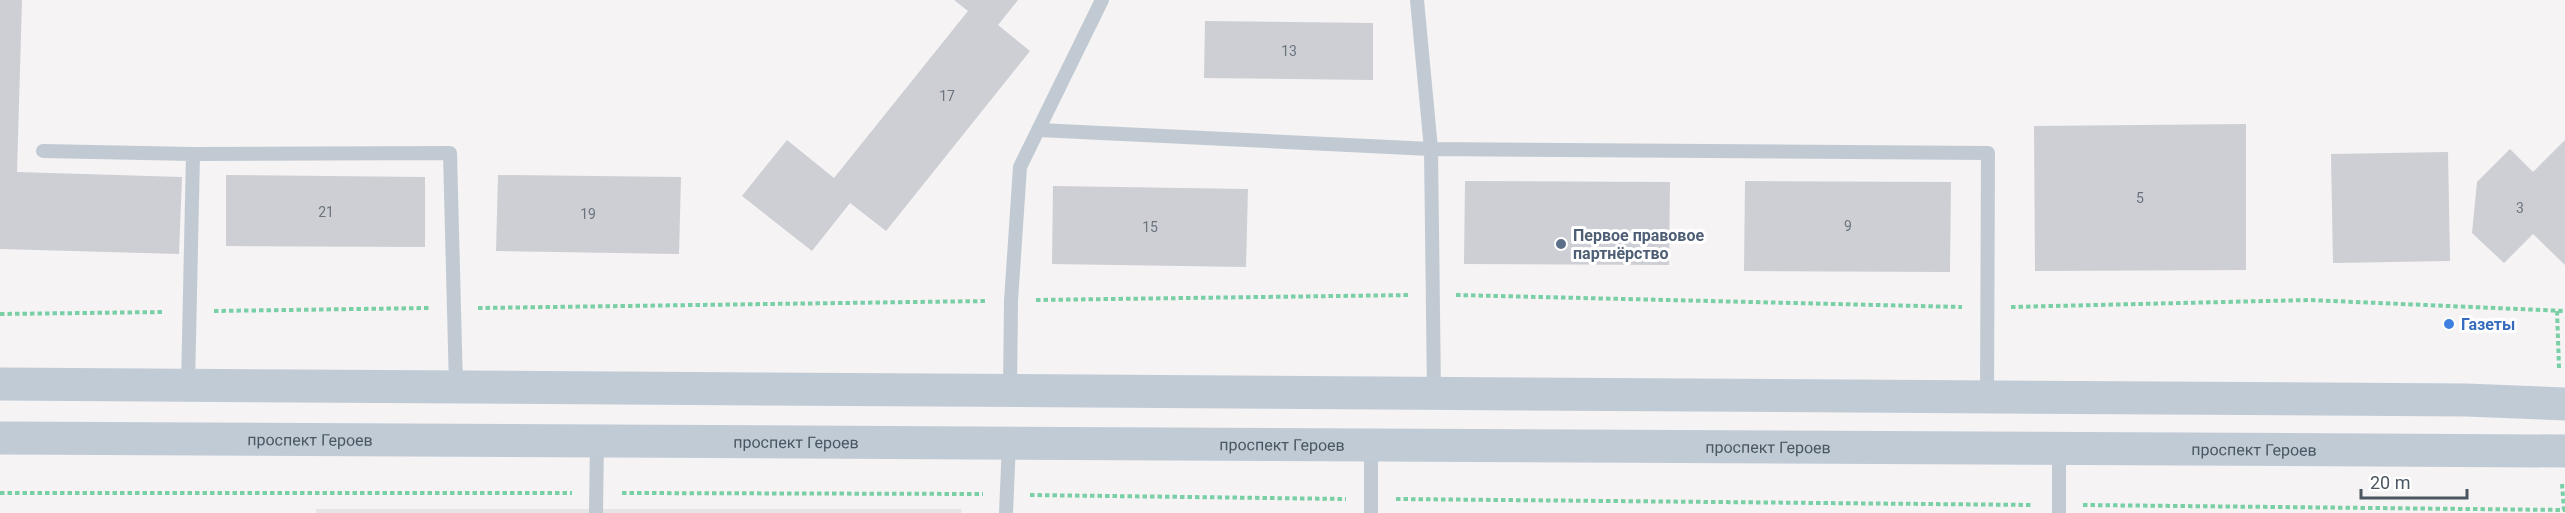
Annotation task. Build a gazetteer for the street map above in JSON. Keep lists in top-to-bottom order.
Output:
{
  "streets": {
    "main road": ["проспект Героев"]
  },
  "places": ["Первое правовое партнёрство", "Газеты"],
  "house_numbers": [
    "13",
    "17",
    "5",
    "3",
    "21",
    "19",
    "9",
    "15"
  ],
  "scale_bar": "20 m"
}
